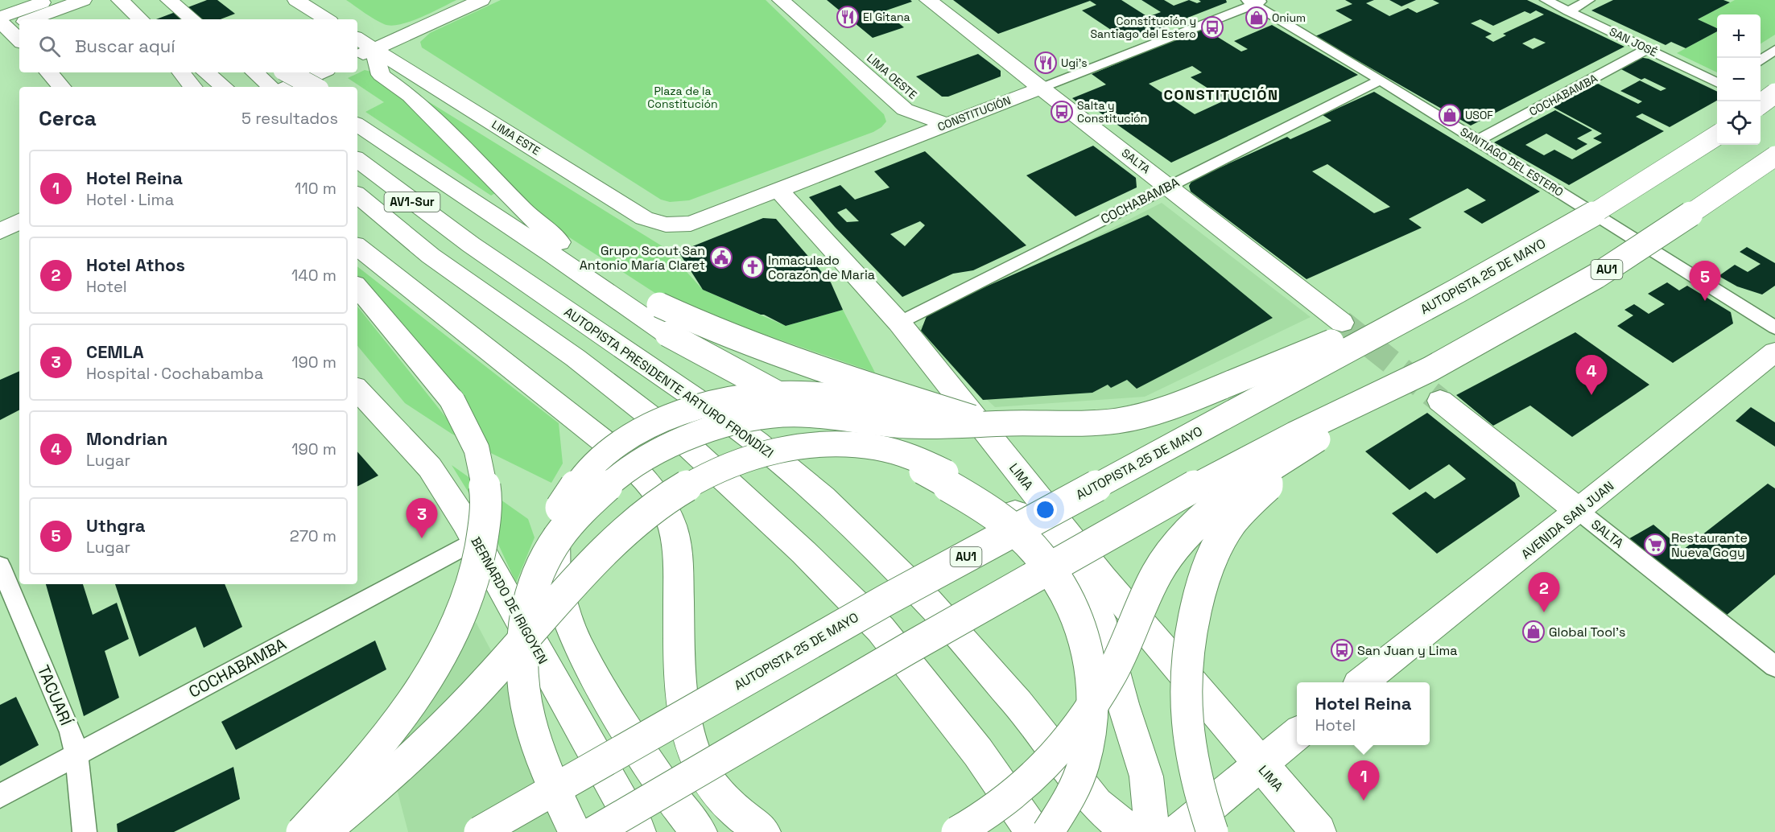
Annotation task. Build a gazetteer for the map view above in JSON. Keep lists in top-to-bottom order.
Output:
{
  "streets": {
    "main road": [
      "LIMA OESTE",
      "CONSTITUCIÓN",
      "LIMA ESTE",
      "SALTA",
      "AV1-Sur",
      "AU1",
      "AUTOPISTA 25 DE MAYO",
      "AUTOPISTA PRESIDENTE ARTURO FRONDIZI",
      "LIMA",
      "AVENIDA SAN JUAN",
      "BERNARDO DE IRIGOYEN"
    ],
    "street": [
      "SAN JOSÉ",
      "COCHABAMBA",
      "SANTIAGO DEL ESTERO",
      "TACUARÍ"
    ]
  },
  "crossings": [
    ["SAN JOSÉ", "COCHABAMBA"],
    ["LIMA OESTE", "CONSTITUCIÓN"],
    ["COCHABAMBA", "SALTA"],
    ["COCHABAMBA", "SANTIAGO DEL ESTERO"],
    ["COCHABAMBA", "LIMA"],
    ["COCHABAMBA", "BERNARDO DE IRIGOYEN"],
    ["COCHABAMBA", "TACUARÍ"],
    ["CONSTITUCIÓN", "LIMA ESTE"],
    ["CONSTITUCIÓN", "SALTA"],
    ["CONSTITUCIÓN", "SANTIAGO DEL ESTERO"],
    ["CONSTITUCIÓN", "LIMA"],
    ["SALTA", "AVENIDA SAN JUAN"]
  ],
  "districts": ["CONSTITUCIÓN"],
  "parks": ["Plaza de la Constitución"],
  "places": {
    "restaurant": ["El Gitana", "Ugi's"],
    "shop": ["Onium", "USOF", "Global Tool's"],
    "bus stop": ["Constitución y Santiago del Estero", "Salta y Constitución", "San Juan y Lima"],
    "public building": ["Grupo Scout San Antonio María Claret"],
    "church": ["Inmaculado Corazón de Maria"],
    "supermarket": ["Restaurante Nueva Gogy"]
  },
  "page": {
    "map_buttons": ["+", "−"],
    "search": "Buscar aquí",
    "heading": ["Cerca", "5 resultados"],
    "list": [
      {
        "mark": "1",
        "name": "Hotel Reina",
        "note": "Hotel · Lima",
        "value": "110 m"
      },
      {
        "mark": "2",
        "name": "Hotel Athos",
        "note": "Hotel",
        "value": "140 m"
      },
      {
        "mark": "3",
        "name": "CEMLA",
        "note": "Hospital · Cochabamba",
        "value": "190 m"
      },
      {
        "mark": "4",
        "name": "Mondrian",
        "note": "Lugar",
        "value": "190 m"
      },
      {
        "mark": "5",
        "name": "Uthgra",
        "note": "Lugar",
        "value": "270 m"
      }
    ],
    "pins": [
      "5",
      "4",
      "3",
      "2",
      "1"
    ],
    "popup": ["Hotel Reina", "Hotel"]
  }
}
